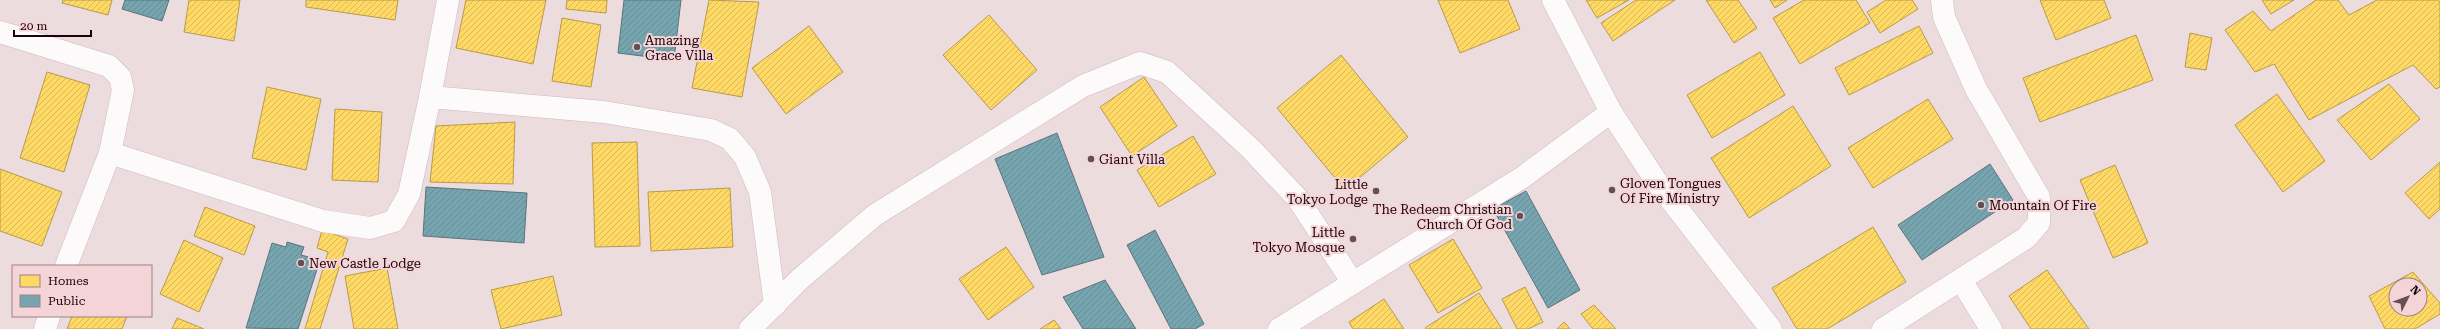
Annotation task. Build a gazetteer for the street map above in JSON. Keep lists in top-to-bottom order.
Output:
{
  "places": [
    "Amazing Grace Villa",
    "Giant Villa",
    "Gloven Tongues Of Fire Ministry",
    "Little Tokyo Lodge",
    "Mountain Of Fire",
    "The Redeem Christian Church Of God",
    "Little Tokyo Mosque",
    "New Castle Lodge"
  ],
  "legend": ["Homes", "Public"],
  "scale_bar": "20 m",
  "north": "top right"
}
